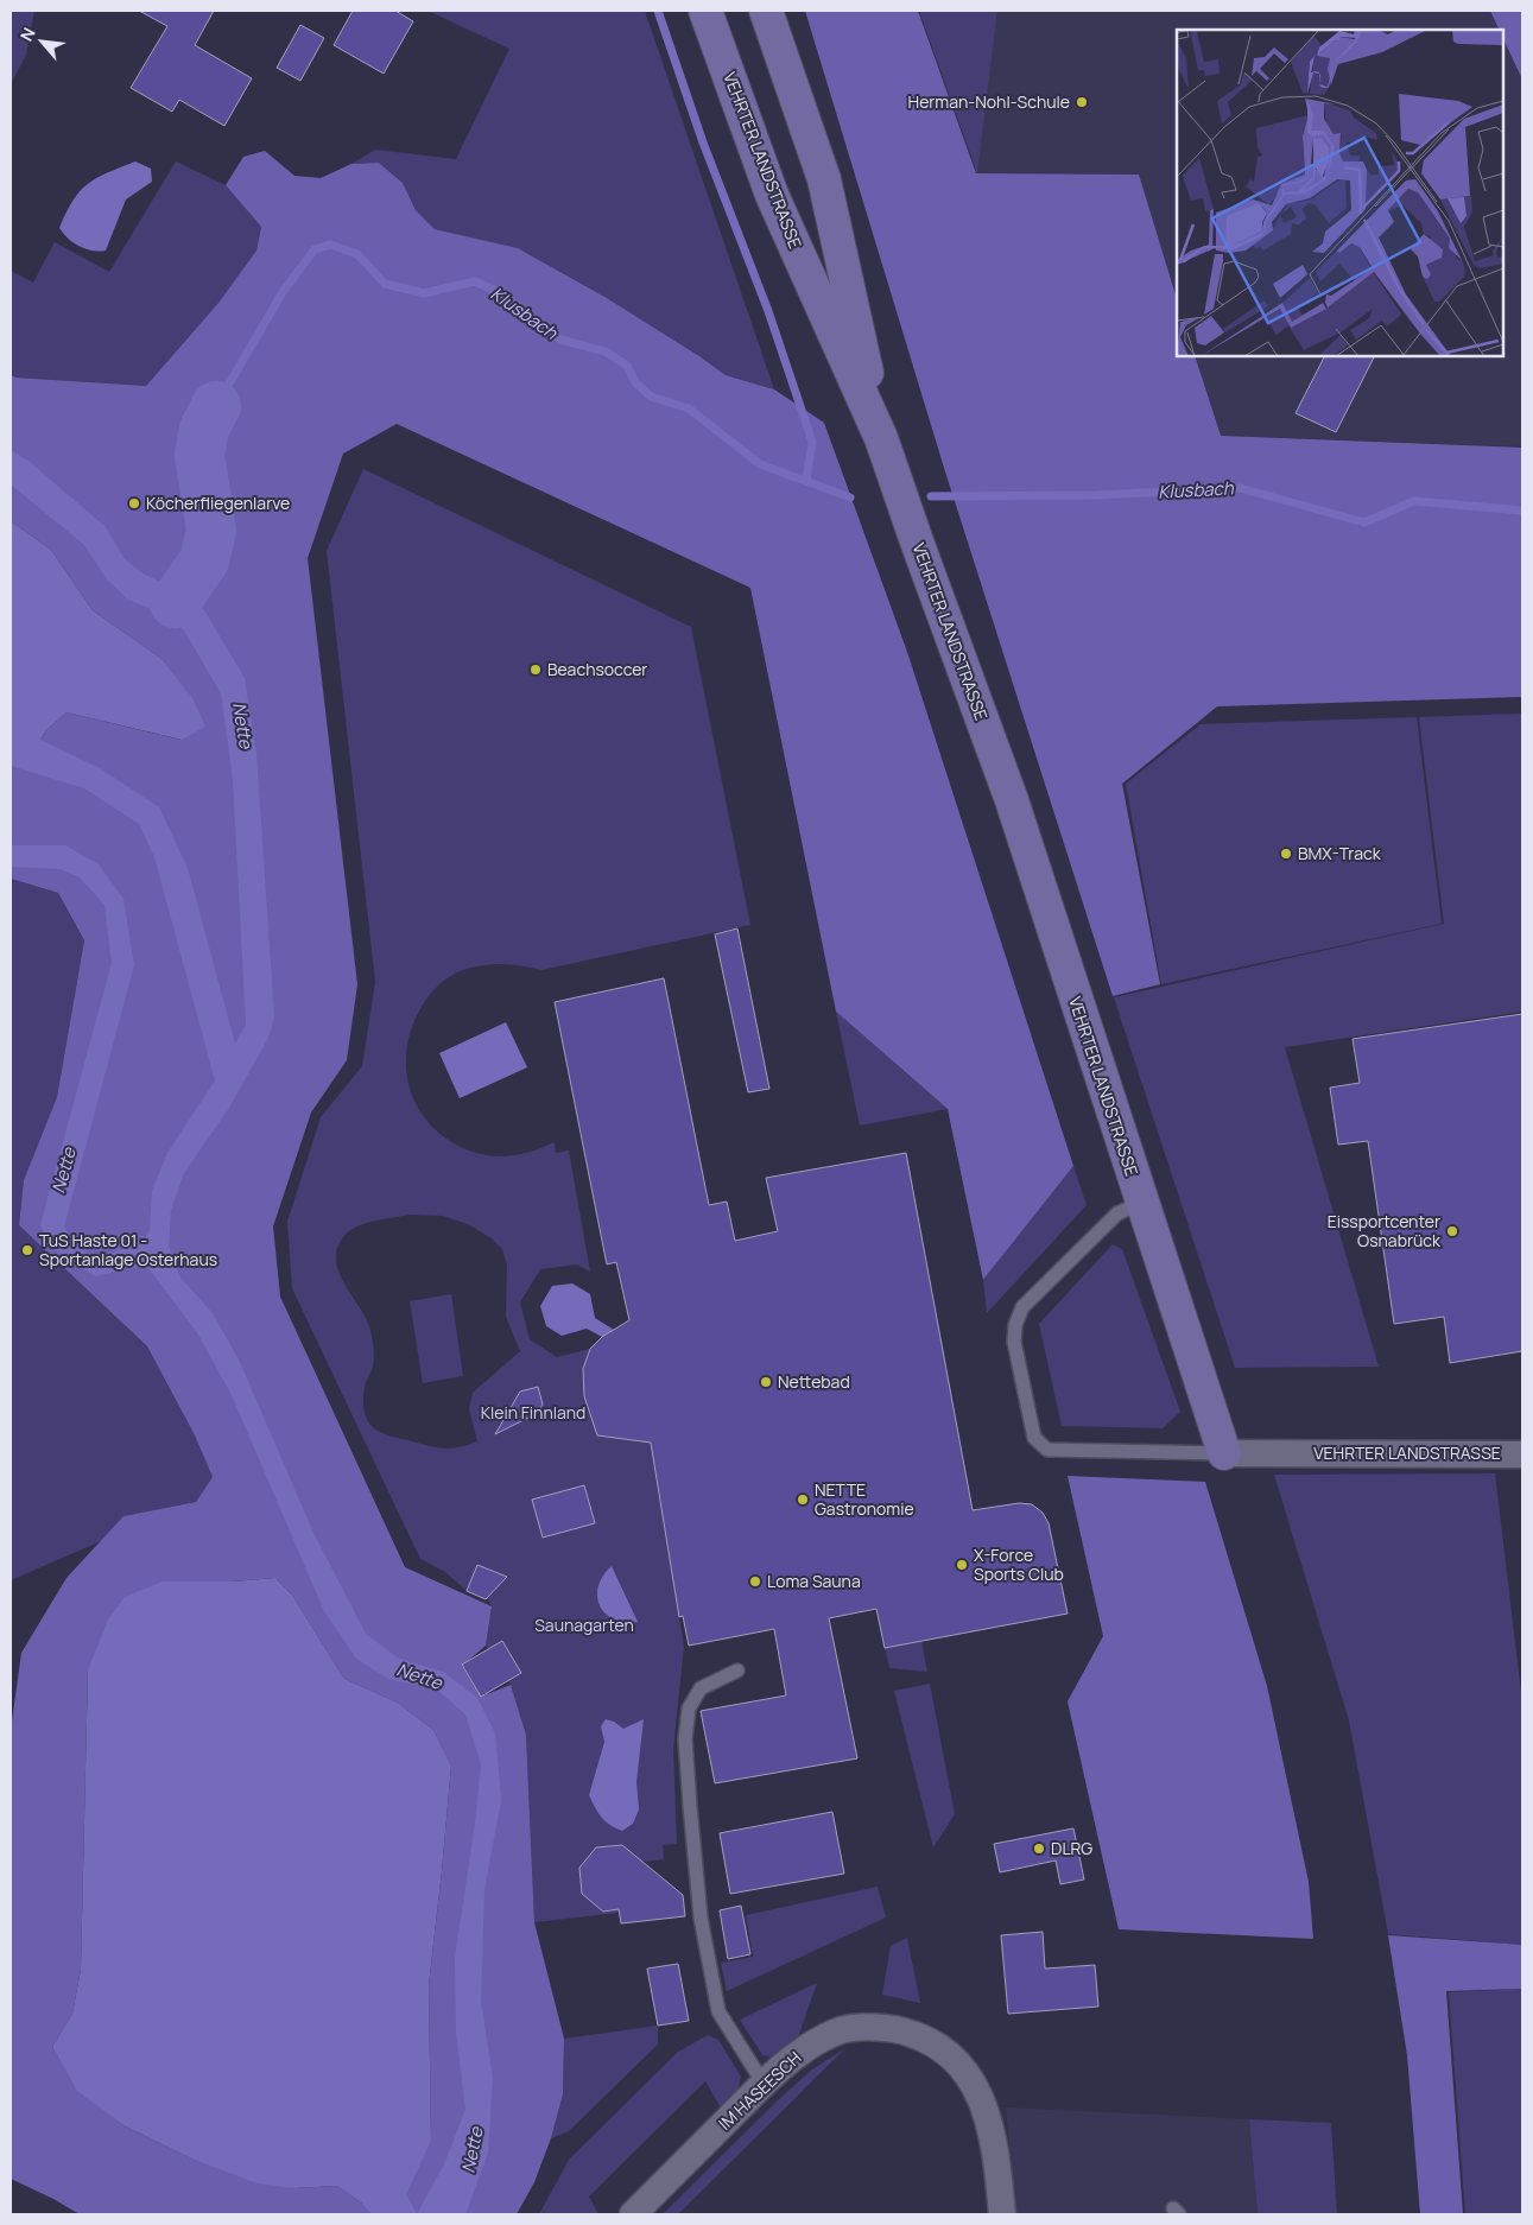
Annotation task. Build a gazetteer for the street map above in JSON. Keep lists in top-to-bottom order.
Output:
{
  "streets": {
    "main road": ["VEHRTER LANDSTRASSE"],
    "street": ["IM HASEESCH"]
  },
  "water": ["Klusbach", "Nette"],
  "parks": ["Klein Finnland", "Saunagarten"],
  "places": [
    "Herman-Nohl-Schule",
    "Köcherfliegenlarve",
    "Beachsoccer",
    "BMX-Track",
    "Eissportcenter Osnabrück",
    "TuS Haste 01 - Sportanlage Osterhaus",
    "Nettebad",
    "NETTE Gastronomie",
    "X-Force Sports Club",
    "Loma Sauna",
    "DLRG"
  ],
  "north": "top left"
}
